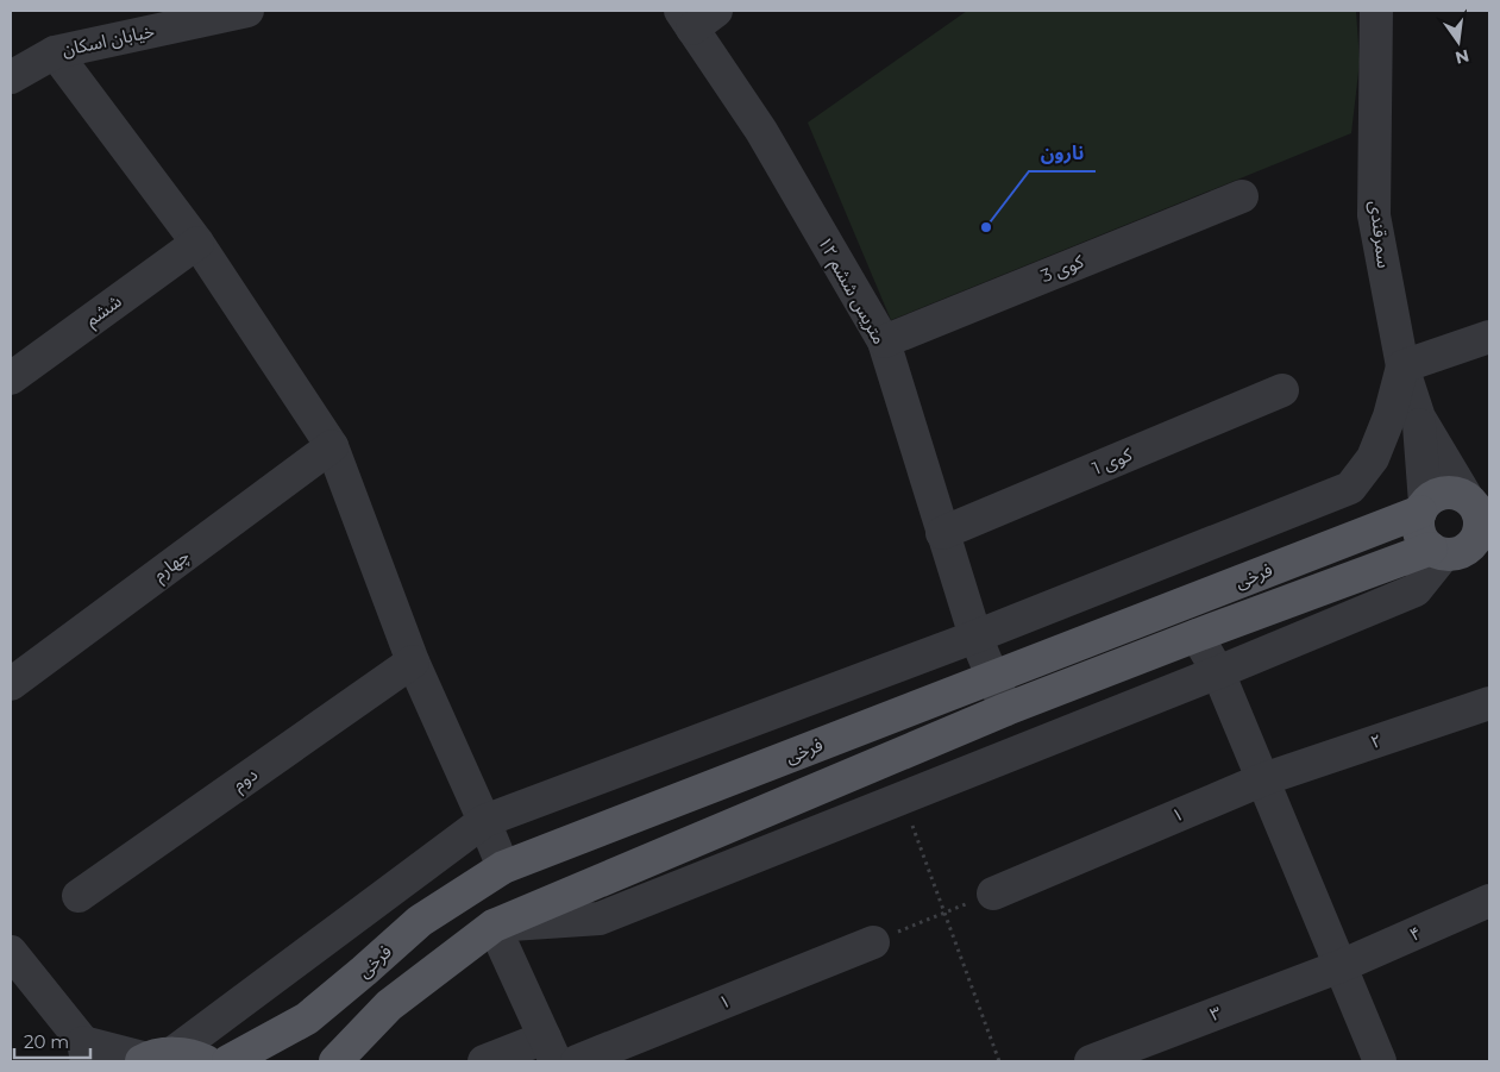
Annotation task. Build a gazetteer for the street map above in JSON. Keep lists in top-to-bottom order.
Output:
{
  "streets": {
    "main road": ["فرخی"],
    "street": [
      "خیابان اسکان",
      "سمرقندی",
      "کوی 3",
      "۱۲ متریس ششم",
      "ششم",
      "کوی 1",
      "چهارم",
      "۲",
      "دوم",
      "۱",
      "۴",
      "۳"
    ]
  },
  "crossings": [
    ["کوی 3", "۱۲ متریس ششم"],
    ["۱۲ متریس ششم", "کوی 1"],
    ["۱۲ متریس ششم", "فرخی"],
    ["۲", "۱"],
    ["۴", "۳"]
  ],
  "places": ["نارون"],
  "scale_bar": "20 m",
  "north": "bottom"
}
